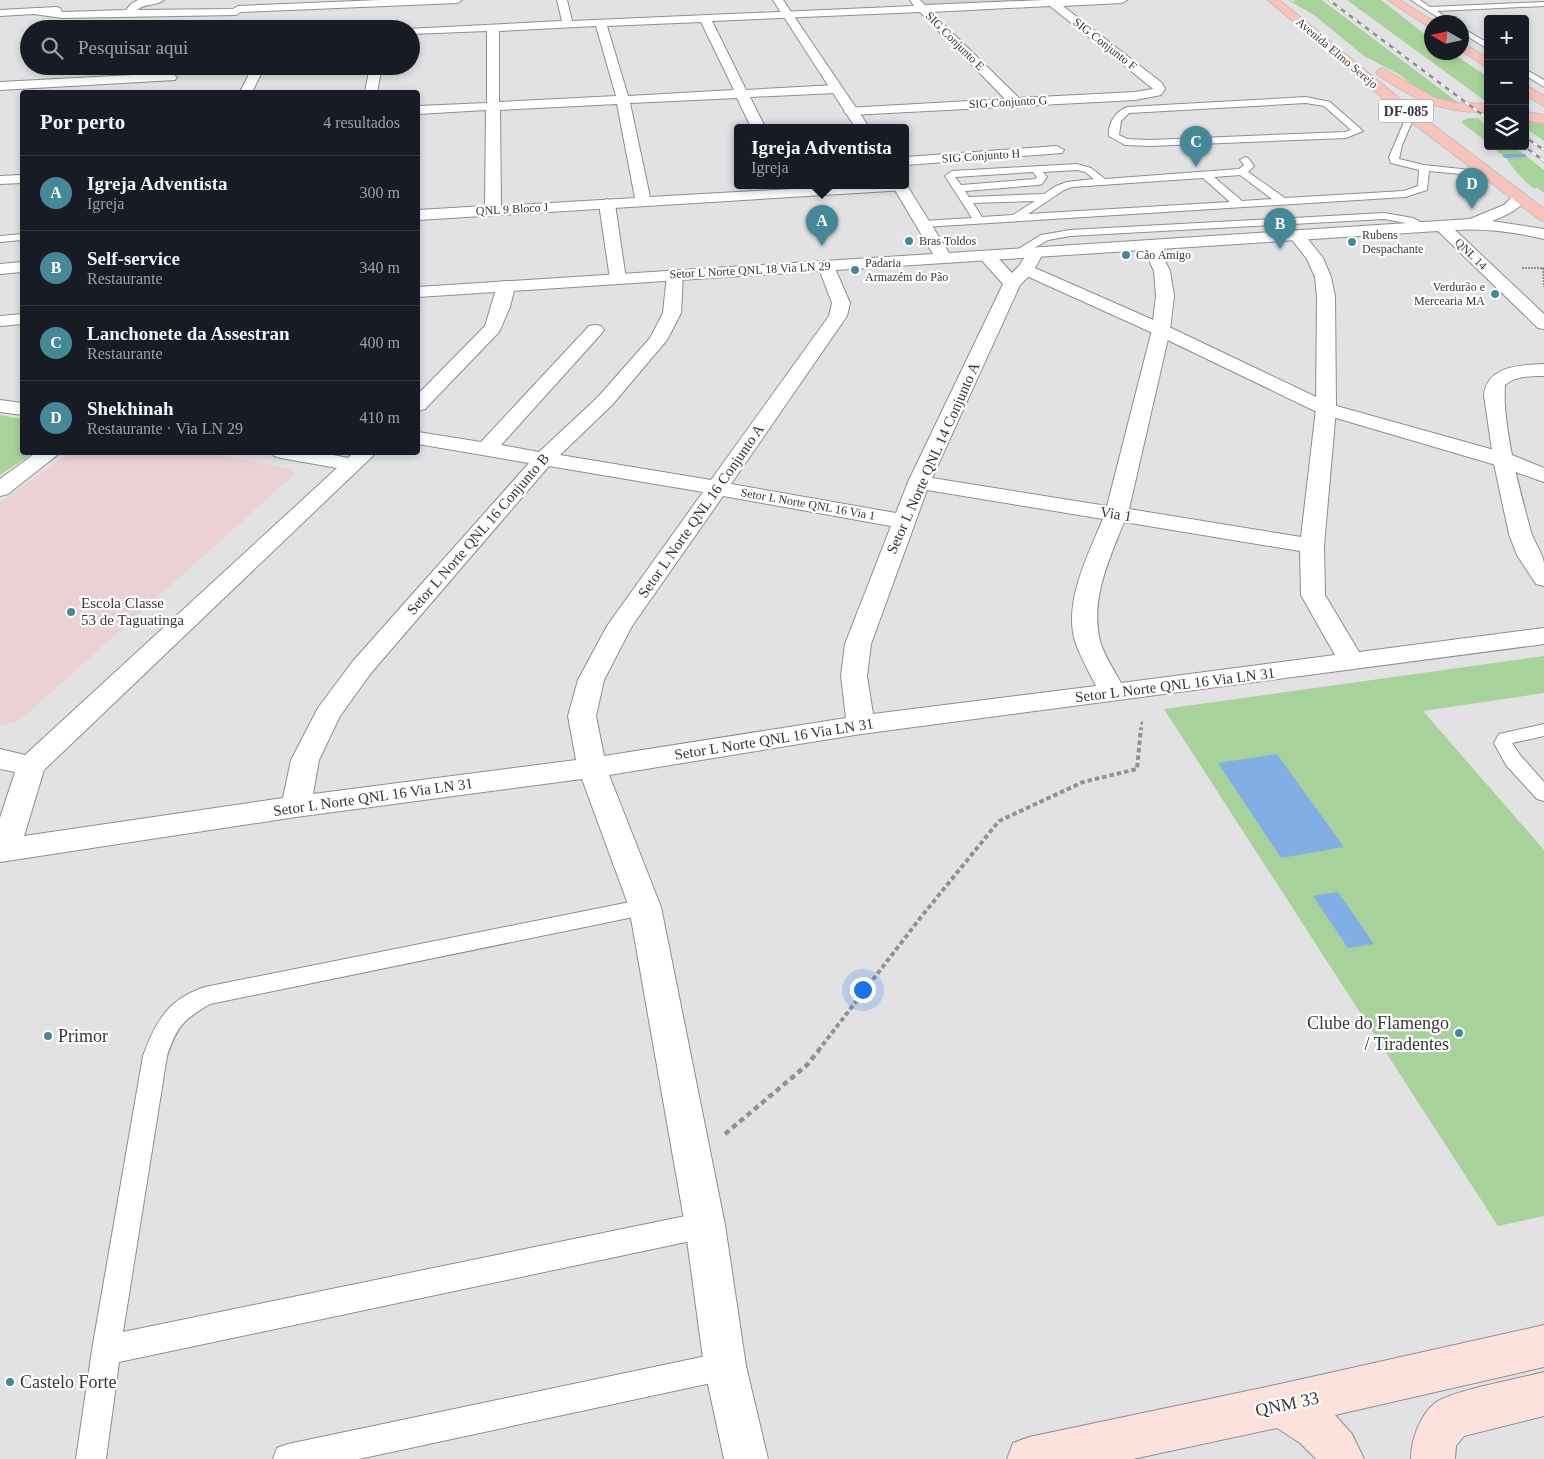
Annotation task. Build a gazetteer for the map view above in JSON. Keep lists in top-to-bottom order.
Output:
{
  "streets": {
    "main road": ["Avenida Elmo Serejo", "DF-085", "QNM 33"],
    "street": [
      "SIG Conjunto E",
      "SIG Conjunto F",
      "SIG Conjunto G",
      "SIG Conjunto H",
      "QNL 9 Bloco J",
      "QNL 14",
      "Setor L Norte QNL 18 Via LN 29",
      "Setor L Norte QNL 14 Conjunto A",
      "Setor L Norte QNL 16 Via 1",
      "Setor L Norte QNL 16 Conjunto A",
      "Via 1",
      "Setor L Norte QNL 16 Conjunto B",
      "Setor L Norte QNL 16 Via LN 31"
    ]
  },
  "crossings": [
    ["SIG Conjunto E", "SIG Conjunto F"],
    ["SIG Conjunto E", "SIG Conjunto G"],
    ["SIG Conjunto F", "SIG Conjunto G"],
    ["Setor L Norte QNL 18 Via LN 29", "Setor L Norte QNL 14 Conjunto A"],
    ["Setor L Norte QNL 18 Via LN 29", "Setor L Norte QNL 16 Conjunto A"],
    ["Setor L Norte QNL 18 Via LN 29", "Setor L Norte QNL 16 Conjunto B"],
    ["Setor L Norte QNL 14 Conjunto A", "Setor L Norte QNL 16 Via 1"],
    ["Setor L Norte QNL 14 Conjunto A", "Via 1"],
    ["Setor L Norte QNL 14 Conjunto A", "Setor L Norte QNL 16 Via LN 31"],
    ["Setor L Norte QNL 16 Via 1", "Setor L Norte QNL 16 Conjunto A"],
    ["Setor L Norte QNL 16 Via 1", "Setor L Norte QNL 16 Conjunto B"],
    ["Setor L Norte QNL 16 Conjunto A", "Setor L Norte QNL 16 Via LN 31"],
    ["Setor L Norte QNL 16 Conjunto B", "Setor L Norte QNL 16 Via LN 31"]
  ],
  "places": [
    "Bras Toldos",
    "Rubens Despachante",
    "Cão Amigo",
    "Padaria Armazém do Pão",
    "Verdurão e Mercearia MA",
    "Escola Classe 53 de Taguatinga",
    "Clube do Flamengo / Tiradentes",
    "Primor",
    "Castelo Forte"
  ],
  "north": "left",
  "page": {
    "map_buttons": ["+", "−"],
    "search": "Pesquisar aqui",
    "heading": ["Por perto", "4 resultados"],
    "popup": ["Igreja Adventista", "Igreja"],
    "pins": [
      "C",
      "D",
      "A",
      "B"
    ],
    "list": [
      {
        "mark": "A",
        "name": "Igreja Adventista",
        "note": "Igreja",
        "value": "300 m"
      },
      {
        "mark": "B",
        "name": "Self-service",
        "note": "Restaurante",
        "value": "340 m"
      },
      {
        "mark": "C",
        "name": "Lanchonete da Assestran",
        "note": "Restaurante",
        "value": "400 m"
      },
      {
        "mark": "D",
        "name": "Shekhinah",
        "note": "Restaurante · Via LN 29",
        "value": "410 m"
      }
    ]
  }
}
